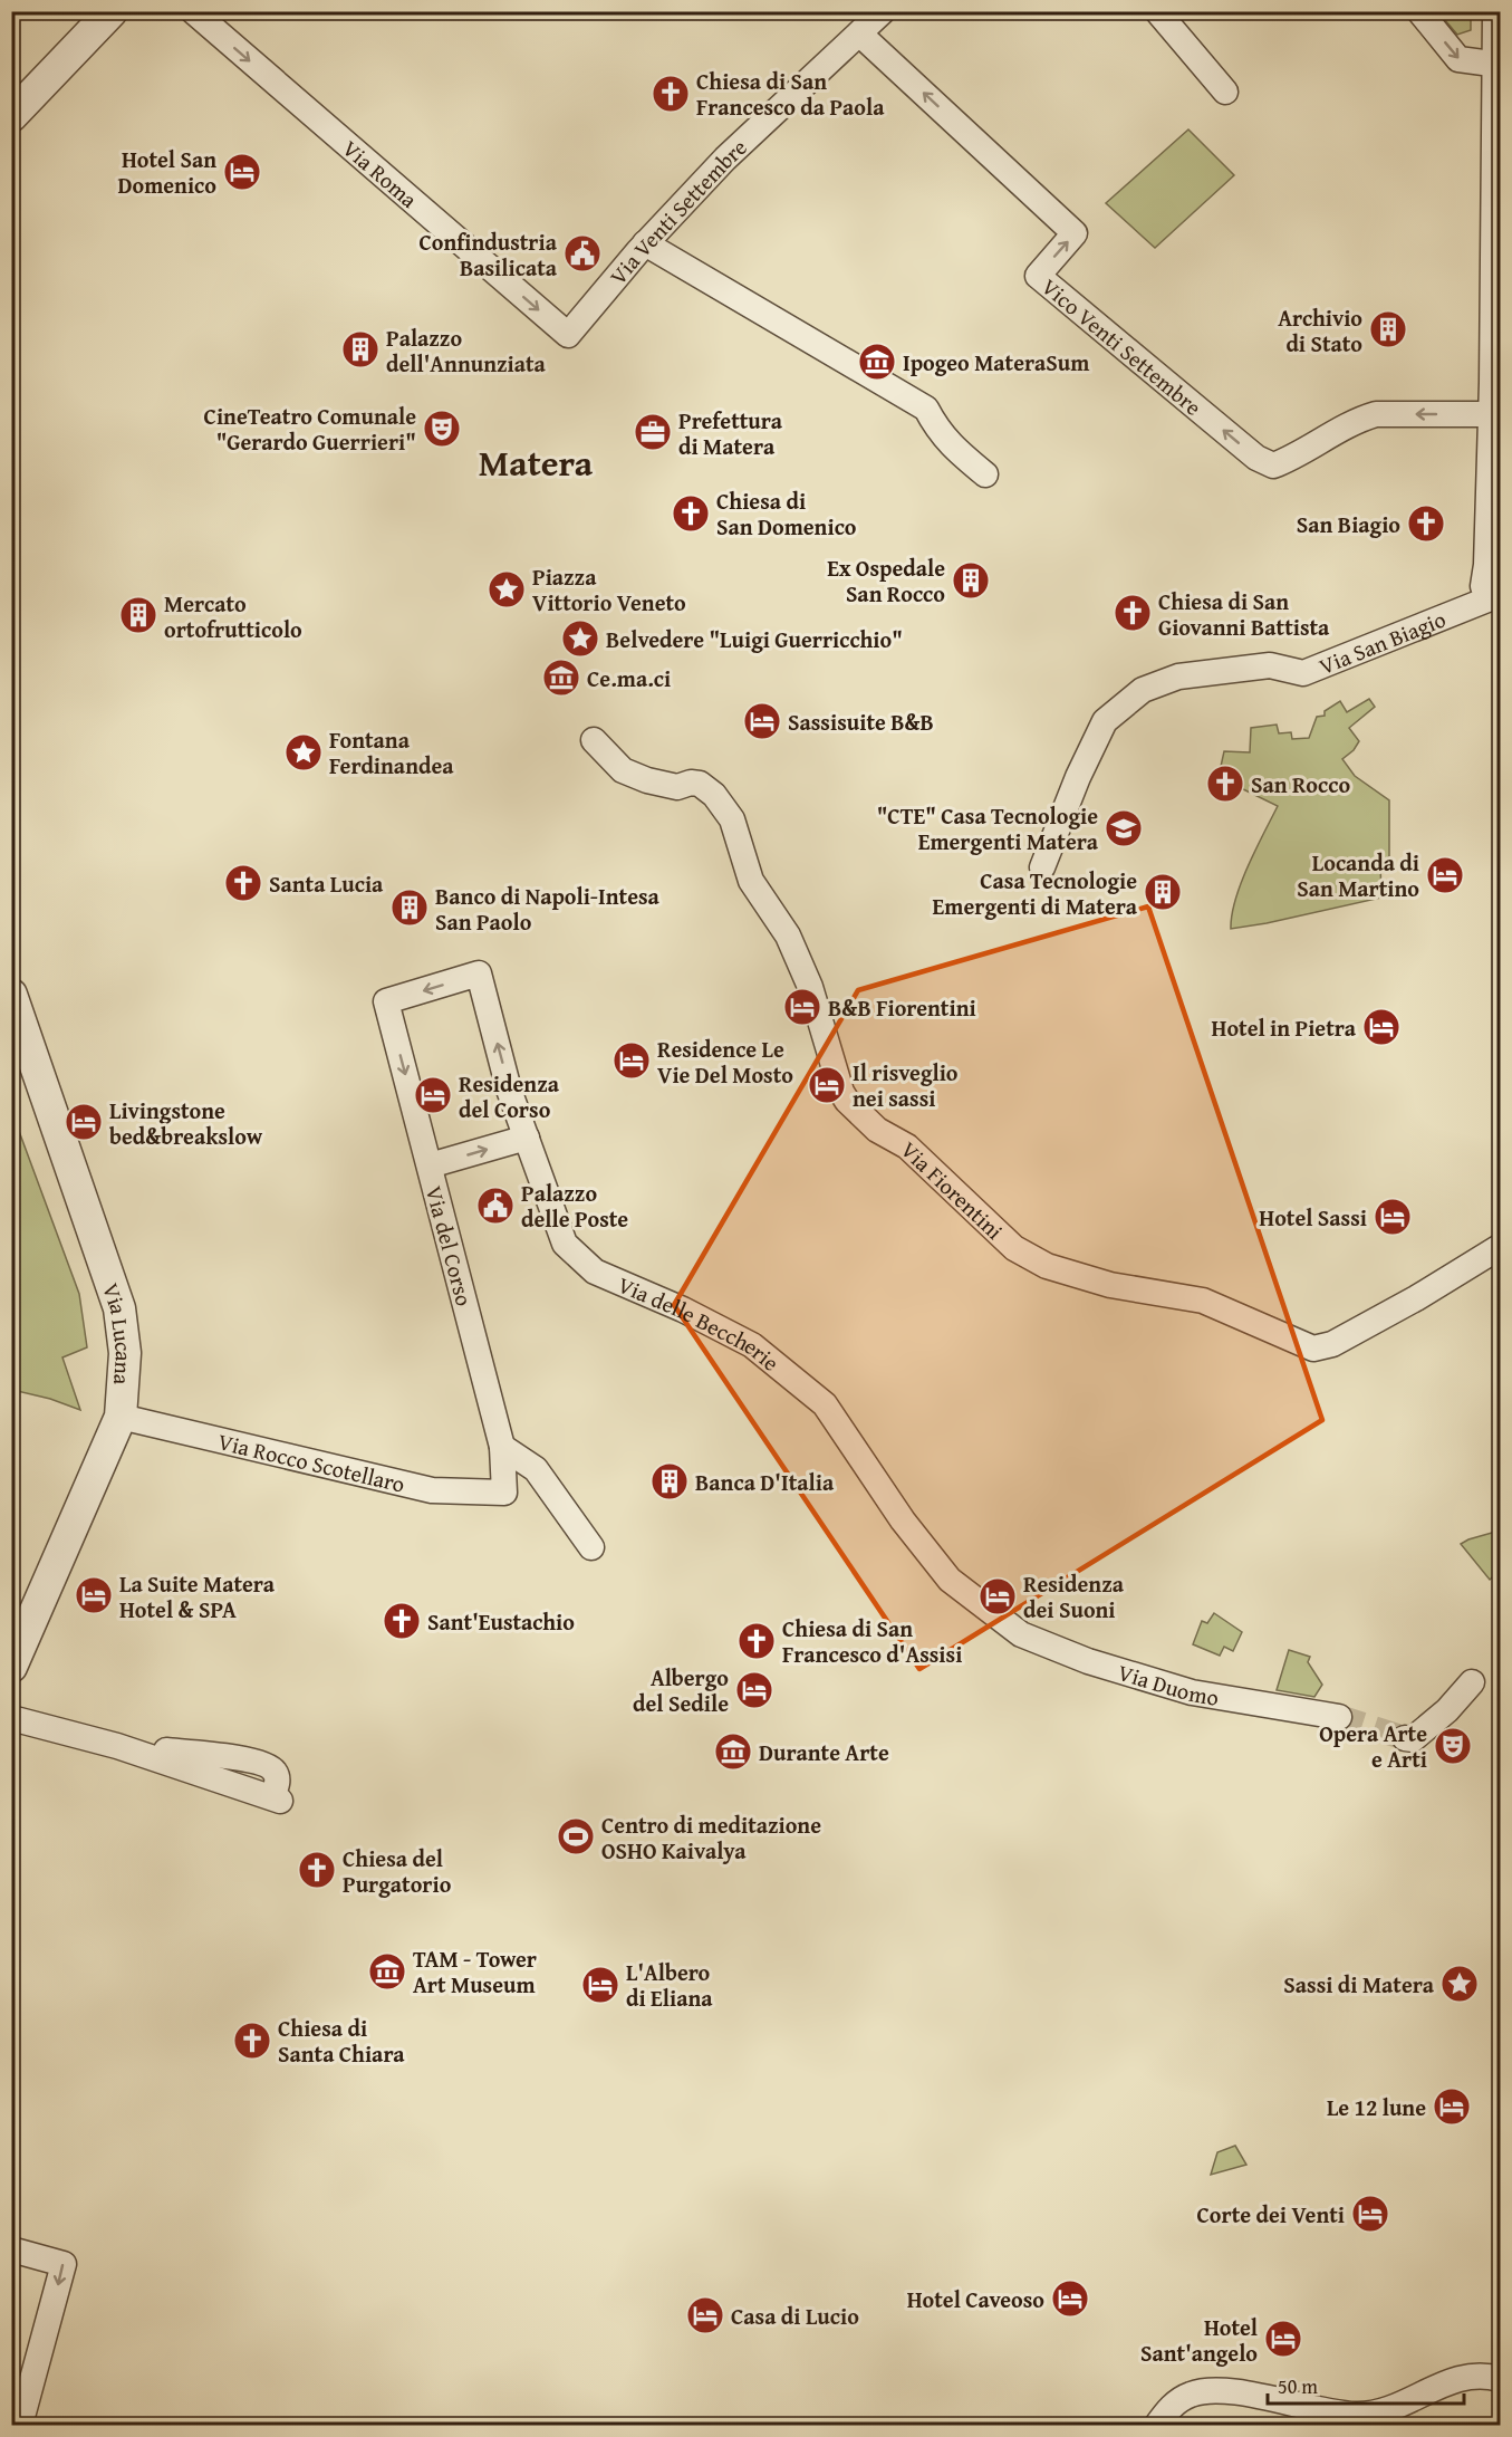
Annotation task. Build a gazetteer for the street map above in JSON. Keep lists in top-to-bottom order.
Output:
{
  "streets": {
    "street": [
      "Via Roma",
      "Via Venti Settembre",
      "Vico Venti Settembre",
      "Via San Biagio",
      "Via Fiorentini",
      "Via del Corso",
      "Via delle Beccherie",
      "Via Lucana",
      "Via Rocco Scotellaro",
      "Via Duomo"
    ]
  },
  "crossings": [
    ["Via Roma", "Via Venti Settembre"],
    ["Via Venti Settembre", "Vico Venti Settembre"],
    ["Vico Venti Settembre", "Via San Biagio"],
    ["Via del Corso", "Via delle Beccherie"],
    ["Via del Corso", "Via Rocco Scotellaro"],
    ["Via delle Beccherie", "Via Duomo"],
    ["Via Lucana", "Via Rocco Scotellaro"]
  ],
  "one_way": ["Via Roma"],
  "districts": ["Matera"],
  "places": {
    "church": [
      "Chiesa di San Francesco da Paola",
      "Chiesa di San Domenico",
      "San Biagio",
      "Chiesa di San Giovanni Battista",
      "San Rocco",
      "Santa Lucia",
      "Sant'Eustachio",
      "Chiesa di San Francesco d'Assisi",
      "Chiesa del Purgatorio",
      "Chiesa di Santa Chiara"
    ],
    "hotel": [
      "Hotel San Domenico",
      "Sassisuite B&B",
      "Locanda di San Martino",
      "B&B Fiorentini",
      "Hotel in Pietra",
      "Residence Le Vie Del Mosto",
      "Il risveglio nei sassi",
      "Residenza del Corso",
      "Livingstone bed&breakslow",
      "Hotel Sassi",
      "La Suite Matera Hotel & SPA",
      "Residenza dei Suoni",
      "Albergo del Sedile",
      "L'Albero di Eliana",
      "Le 12 lune",
      "Corte dei Venti",
      "Hotel Caveoso",
      "Casa di Lucio",
      "Hotel Sant'angelo"
    ],
    "public building": ["Confindustria Basilicata", "Palazzo delle Poste"],
    "building": [
      "Archivio di Stato",
      "Palazzo dell'Annunziata",
      "Ex Ospedale San Rocco",
      "Mercato ortofrutticolo",
      "Casa Tecnologie Emergenti di Matera",
      "Banco di Napoli-Intesa San Paolo",
      "Banca D'Italia"
    ],
    "museum": [
      "Ipogeo MateraSum",
      "Ce.ma.ci",
      "Durante Arte",
      "TAM - Tower Art Museum"
    ],
    "theatre": ["CineTeatro Comunale \"Gerardo Guerrieri\"", "Opera Arte e Arti"],
    "office": ["Prefettura di Matera"],
    "place": [
      "Piazza Vittorio Veneto",
      "Belvedere \"Luigi Guerricchio\"",
      "Fontana Ferdinandea",
      "Sassi di Matera"
    ],
    "school or university": ["\"CTE\" Casa Tecnologie Emergenti Matera"],
    "sports": ["Centro di meditazione OSHO Kaivalya"]
  },
  "scale_bar": "50 m"
}
